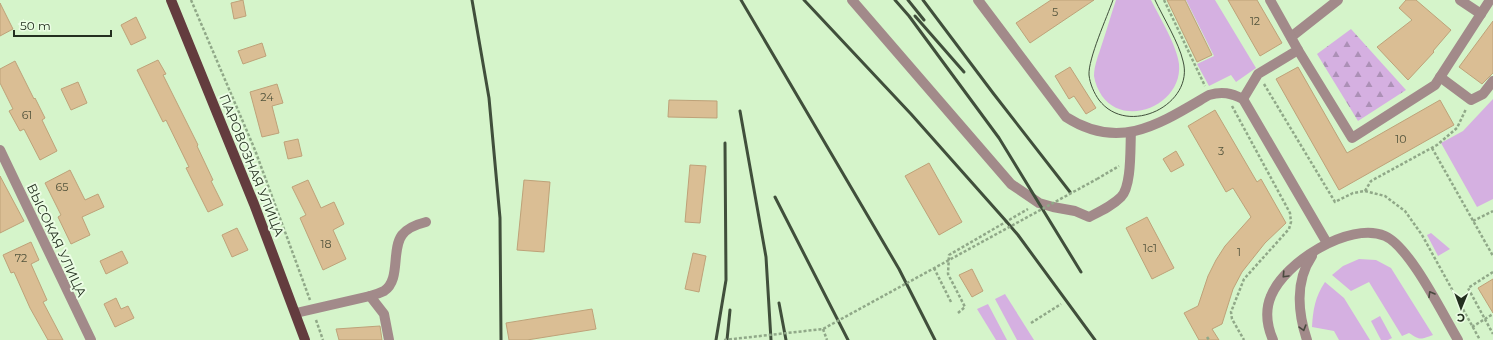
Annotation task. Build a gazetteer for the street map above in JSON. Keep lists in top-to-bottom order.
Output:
{
  "streets": {
    "main road": ["ПАРОВОЗНАЯ УЛИЦА"],
    "street": ["ВЫСОКАЯ УЛИЦА"]
  },
  "house_numbers": [
    "5",
    "12",
    "24",
    "61",
    "10",
    "3",
    "65",
    "18",
    "1с1",
    "1",
    "72"
  ],
  "scale_bar": "50 m",
  "north": "bottom"
}
